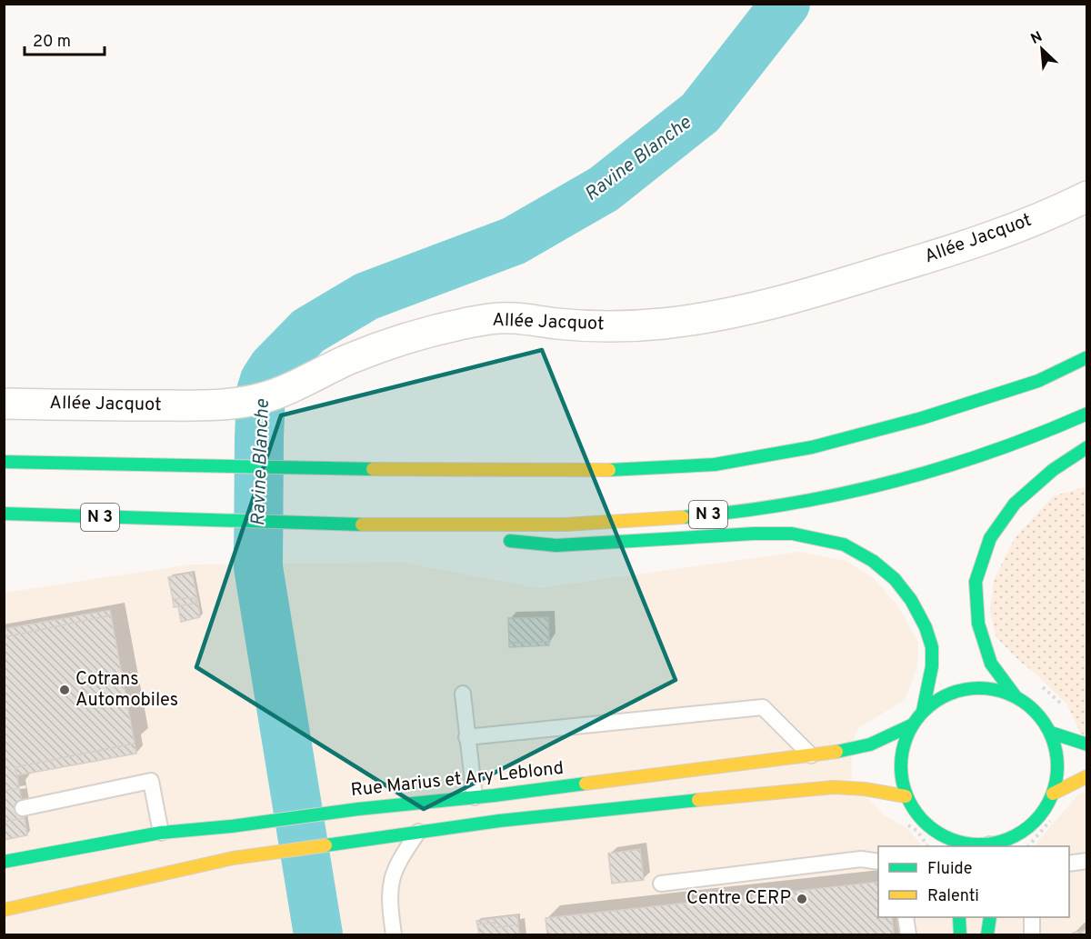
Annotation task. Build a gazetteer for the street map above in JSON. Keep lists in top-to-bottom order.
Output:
{
  "streets": {
    "main road": ["N 3", "Rue Marius et Ary Leblond"],
    "street": ["Allée Jacquot"]
  },
  "crossings": [
    ["N 3", "Rue Marius et Ary Leblond"]
  ],
  "water": ["Ravine Blanche"],
  "places": ["Cotrans Automobiles", "Centre CERP"],
  "legend": ["Fluide", "Ralenti"],
  "scale_bar": "20 m",
  "north": "top left"
}
